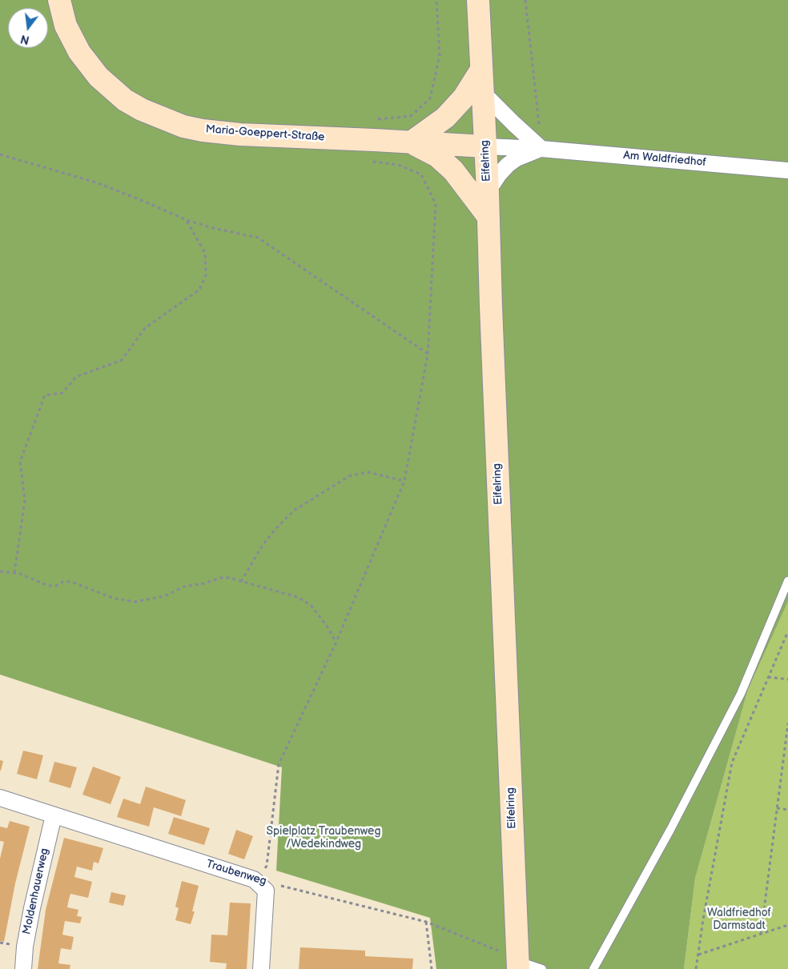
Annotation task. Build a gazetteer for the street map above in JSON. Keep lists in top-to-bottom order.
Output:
{
  "streets": {
    "main road": ["Maria-Goeppert-Straße", "Eifelring"],
    "street": ["Am Waldfriedhof", "Traubenweg", "Moldenhauerweg"]
  },
  "crossings": [
    ["Maria-Goeppert-Straße", "Am Waldfriedhof"],
    ["Maria-Goeppert-Straße", "Eifelring"],
    ["Am Waldfriedhof", "Eifelring"],
    ["Eifelring", "Traubenweg"],
    ["Traubenweg", "Moldenhauerweg"]
  ],
  "parks": ["Spielplatz Traubenweg /Wedekindweg", "Waldfriedhof Darmstadt"],
  "north": "bottom"
}
